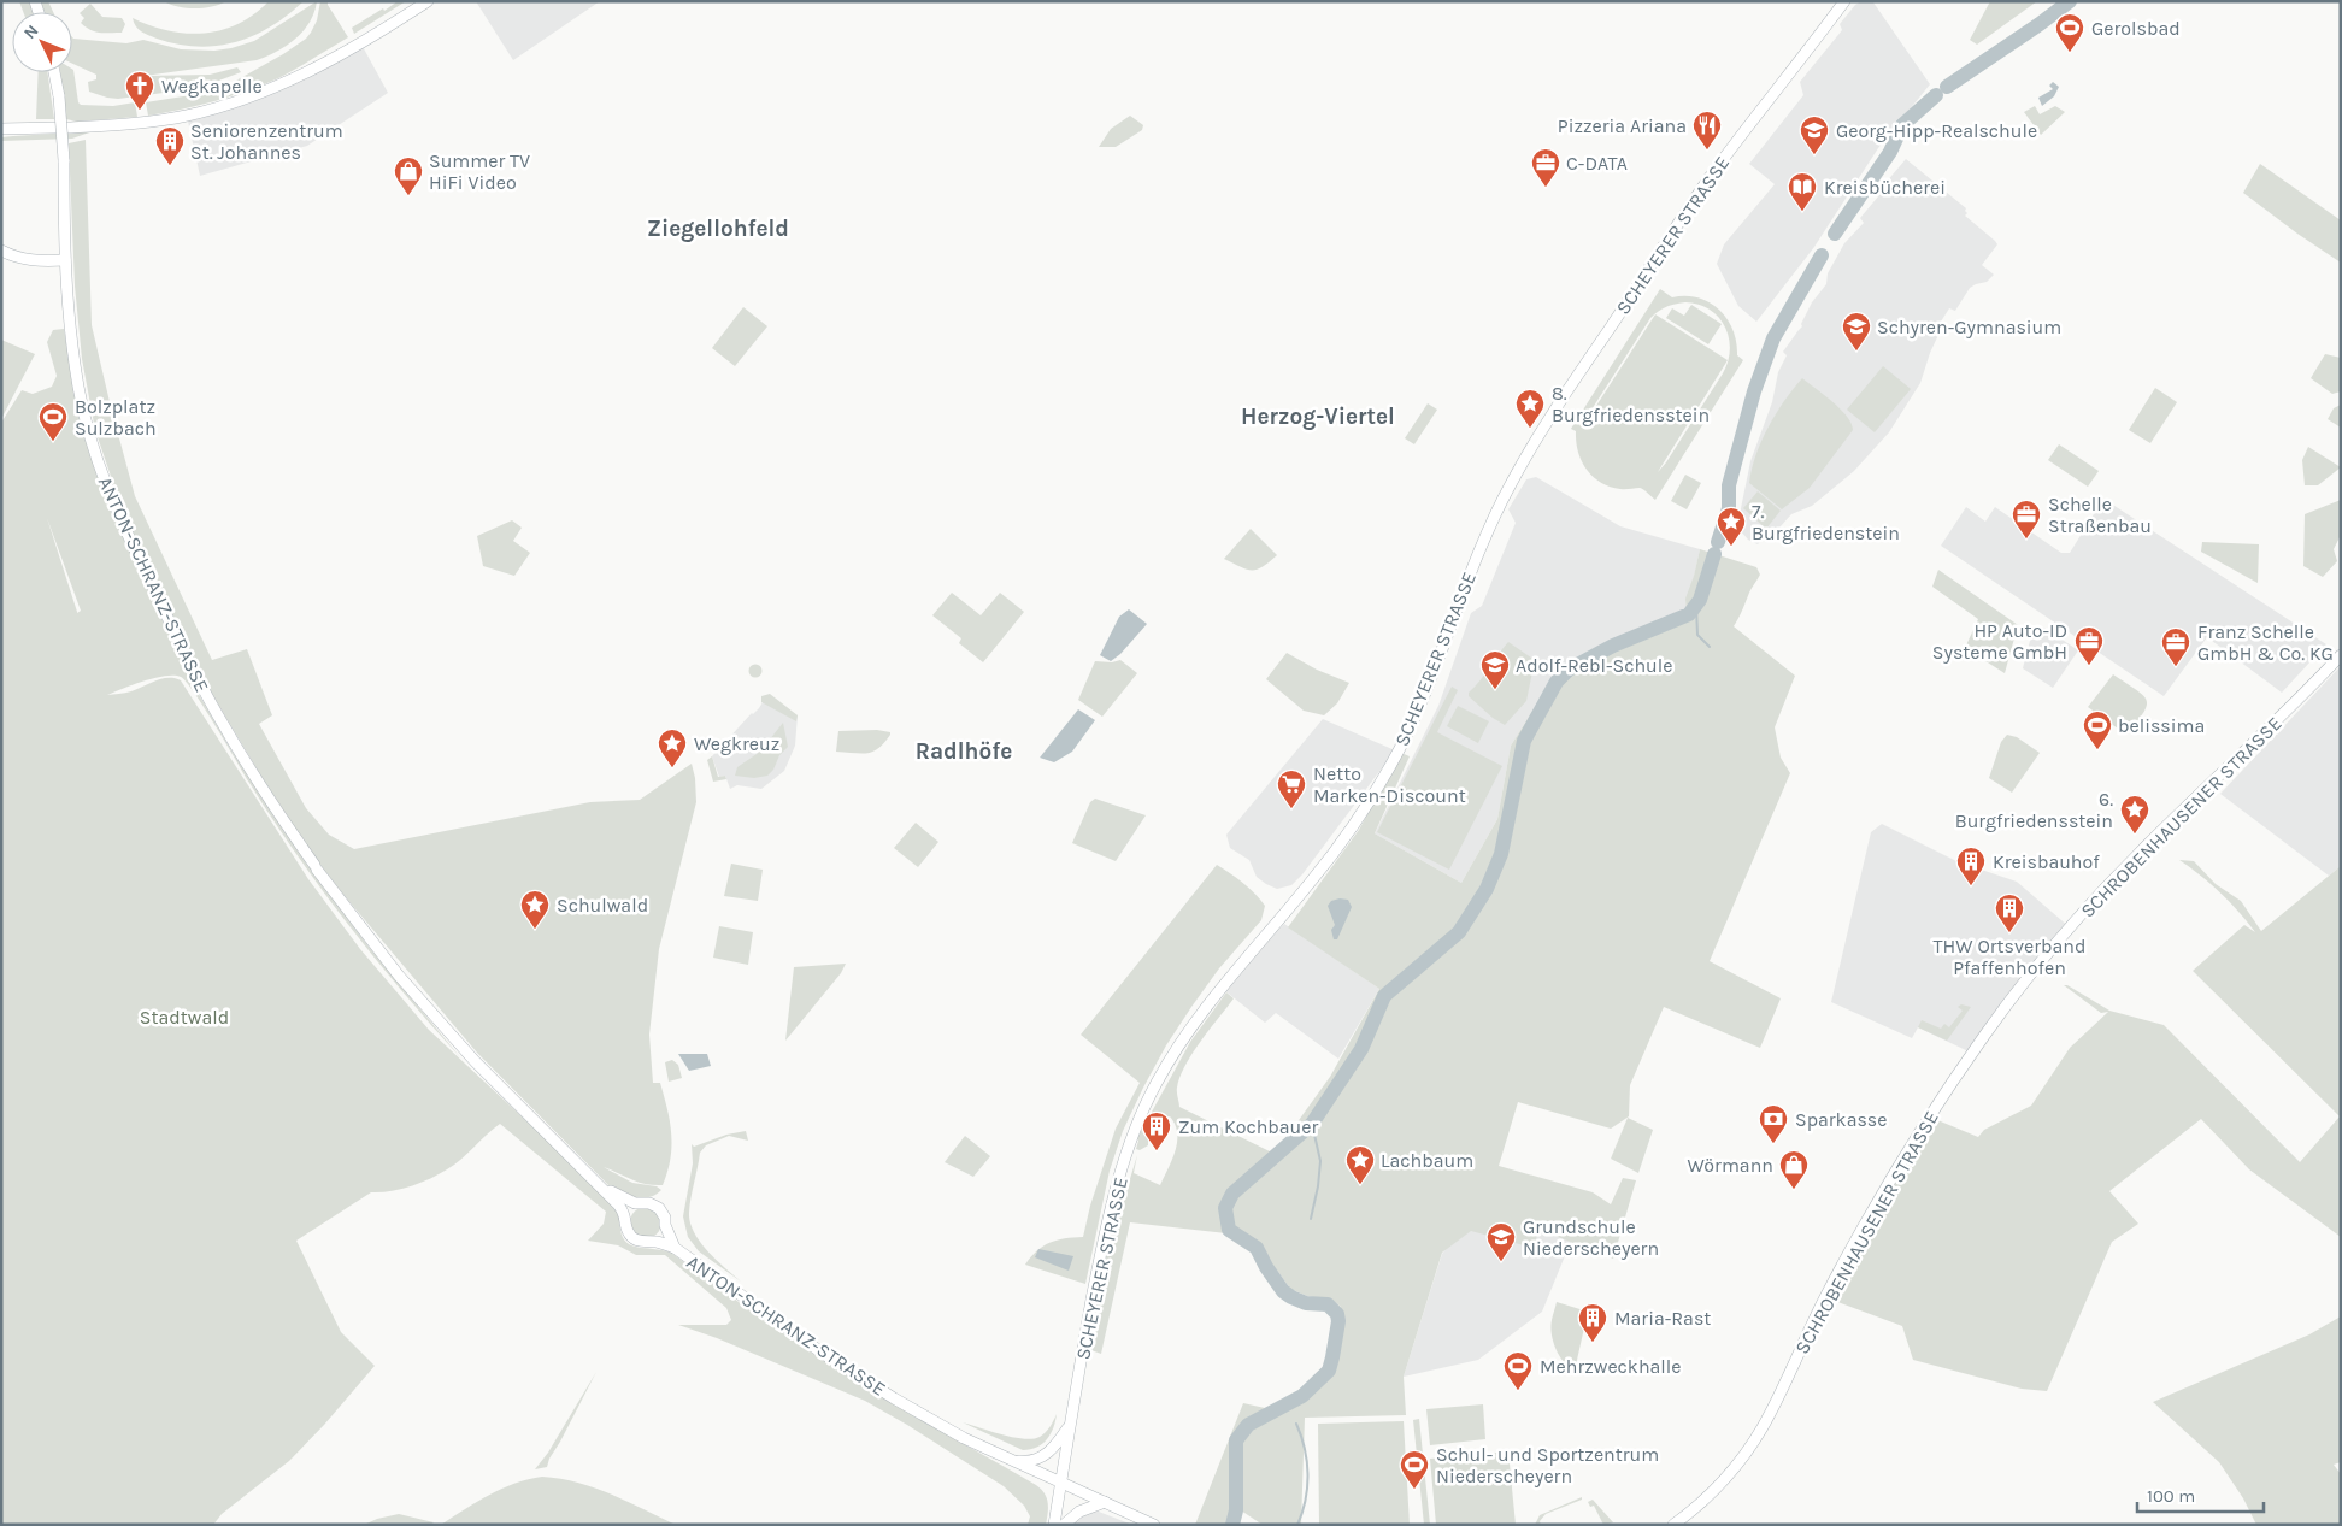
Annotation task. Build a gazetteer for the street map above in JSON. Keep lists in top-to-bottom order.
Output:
{
  "streets": {
    "main road": ["SCHEYERER STRASSE", "ANTON-SCHRANZ-STRASSE", "SCHROBENHAUSENER STRASSE"]
  },
  "crossings": [
    ["SCHEYERER STRASSE", "ANTON-SCHRANZ-STRASSE"]
  ],
  "districts": ["Ziegellohfeld", "Herzog-Viertel", "Radlhöfe"],
  "parks": ["Stadtwald"],
  "places": {
    "sports": [
      "Gerolsbad",
      "Bolzplatz Sulzbach",
      "belissima",
      "Mehrzweckhalle",
      "Schul- und Sportzentrum Niederscheyern"
    ],
    "church": ["Wegkapelle"],
    "restaurant": ["Pizzeria Ariana"],
    "school or university": [
      "Georg-Hipp-Realschule",
      "Schyren-Gymnasium",
      "Adolf-Rebl-Schule",
      "Grundschule Niederscheyern"
    ],
    "building": [
      "Seniorenzentrum St. Johannes",
      "Kreisbauhof",
      "THW Ortsverband Pfaffenhofen",
      "Zum Kochbauer",
      "Maria-Rast"
    ],
    "office": [
      "C-DATA",
      "Schelle Straßenbau",
      "HP Auto-ID Systeme GmbH",
      "Franz Schelle GmbH & Co. KG"
    ],
    "shop": ["Summer TV HiFi Video", "Wörmann"],
    "library": ["Kreisbücherei"],
    "place": [
      "8. Burgfriedensstein",
      "7. Burgfriedenstein",
      "Wegkreuz",
      "6. Burgfriedensstein",
      "Schulwald",
      "Lachbaum"
    ],
    "supermarket": ["Netto Marken-Discount"],
    "bank": ["Sparkasse"]
  },
  "scale_bar": "100 m",
  "north": "top left"
}
